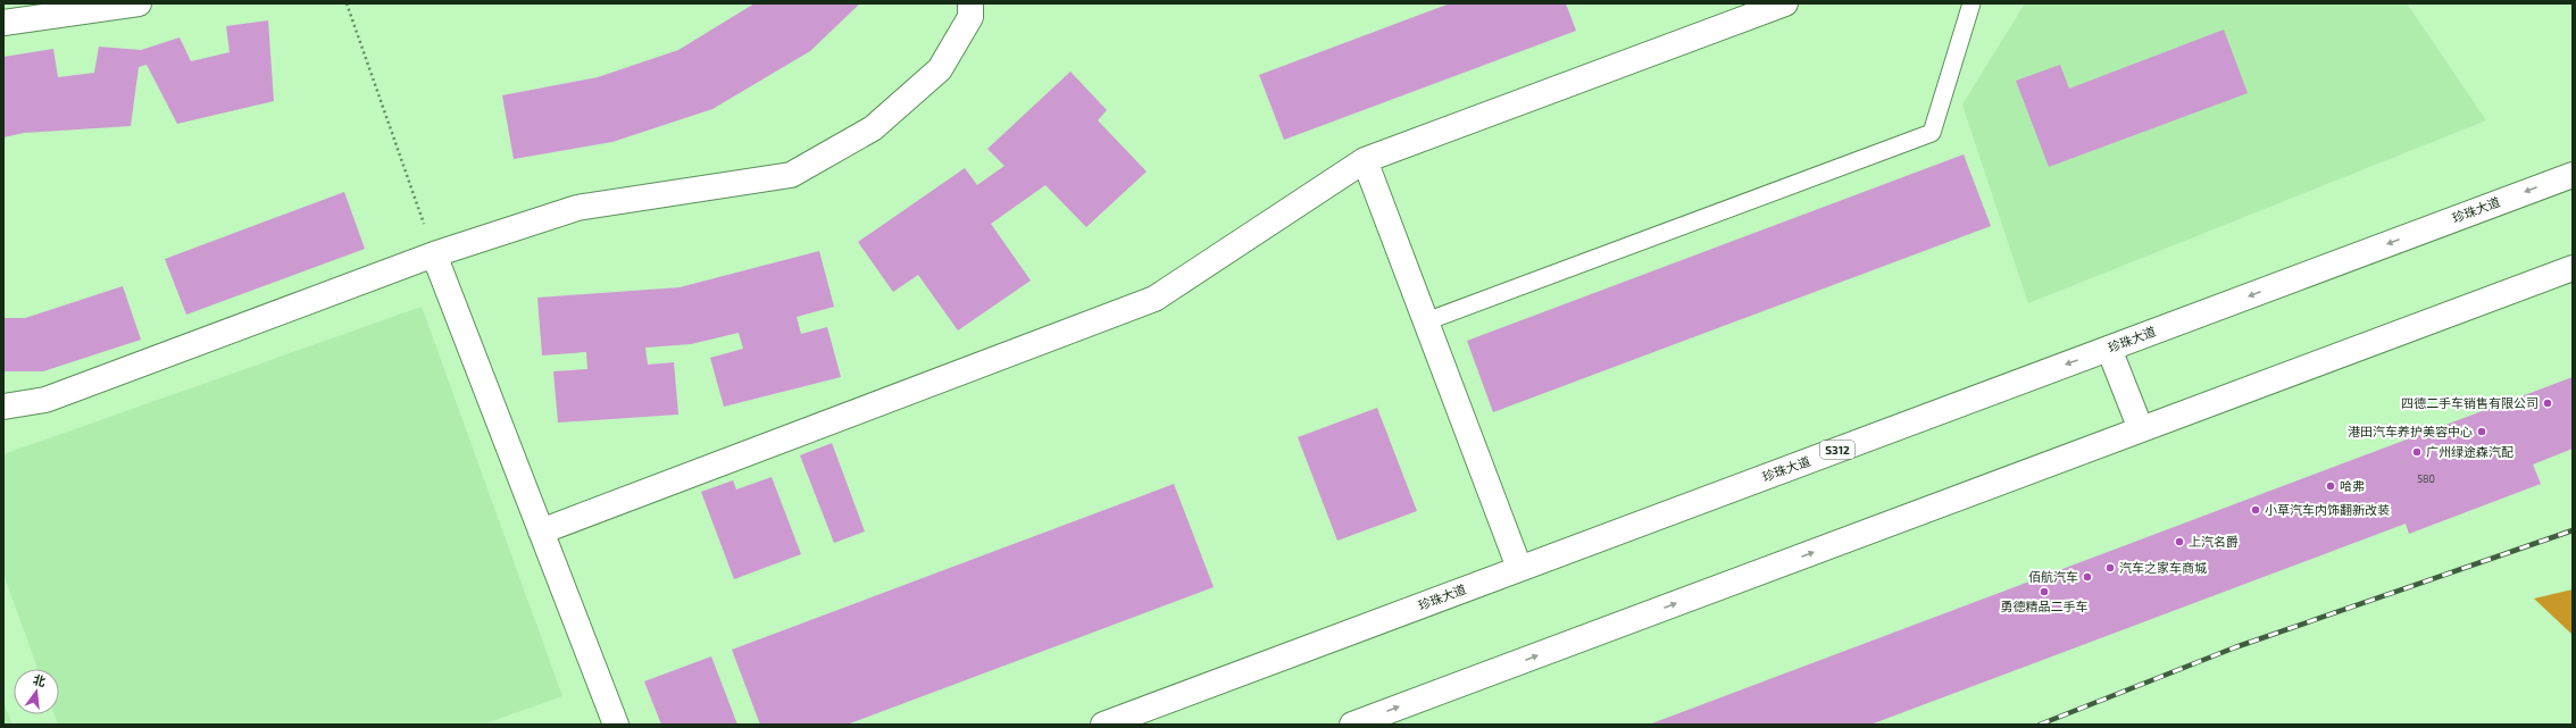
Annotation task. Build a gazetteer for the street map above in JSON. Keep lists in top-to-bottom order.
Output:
{
  "streets": {
    "street": ["珍珠大道", "S312"]
  },
  "places": [
    "四德二手车销售有限公司",
    "港田汽车养护美容中心",
    "广州绿途森汽配",
    "哈弗",
    "小草汽车内饰翻新改装",
    "上汽名爵",
    "汽车之家车商城",
    "佰航汽车",
    "勇德精品二手车"
  ],
  "house_numbers": ["580"],
  "north": "top"
}
